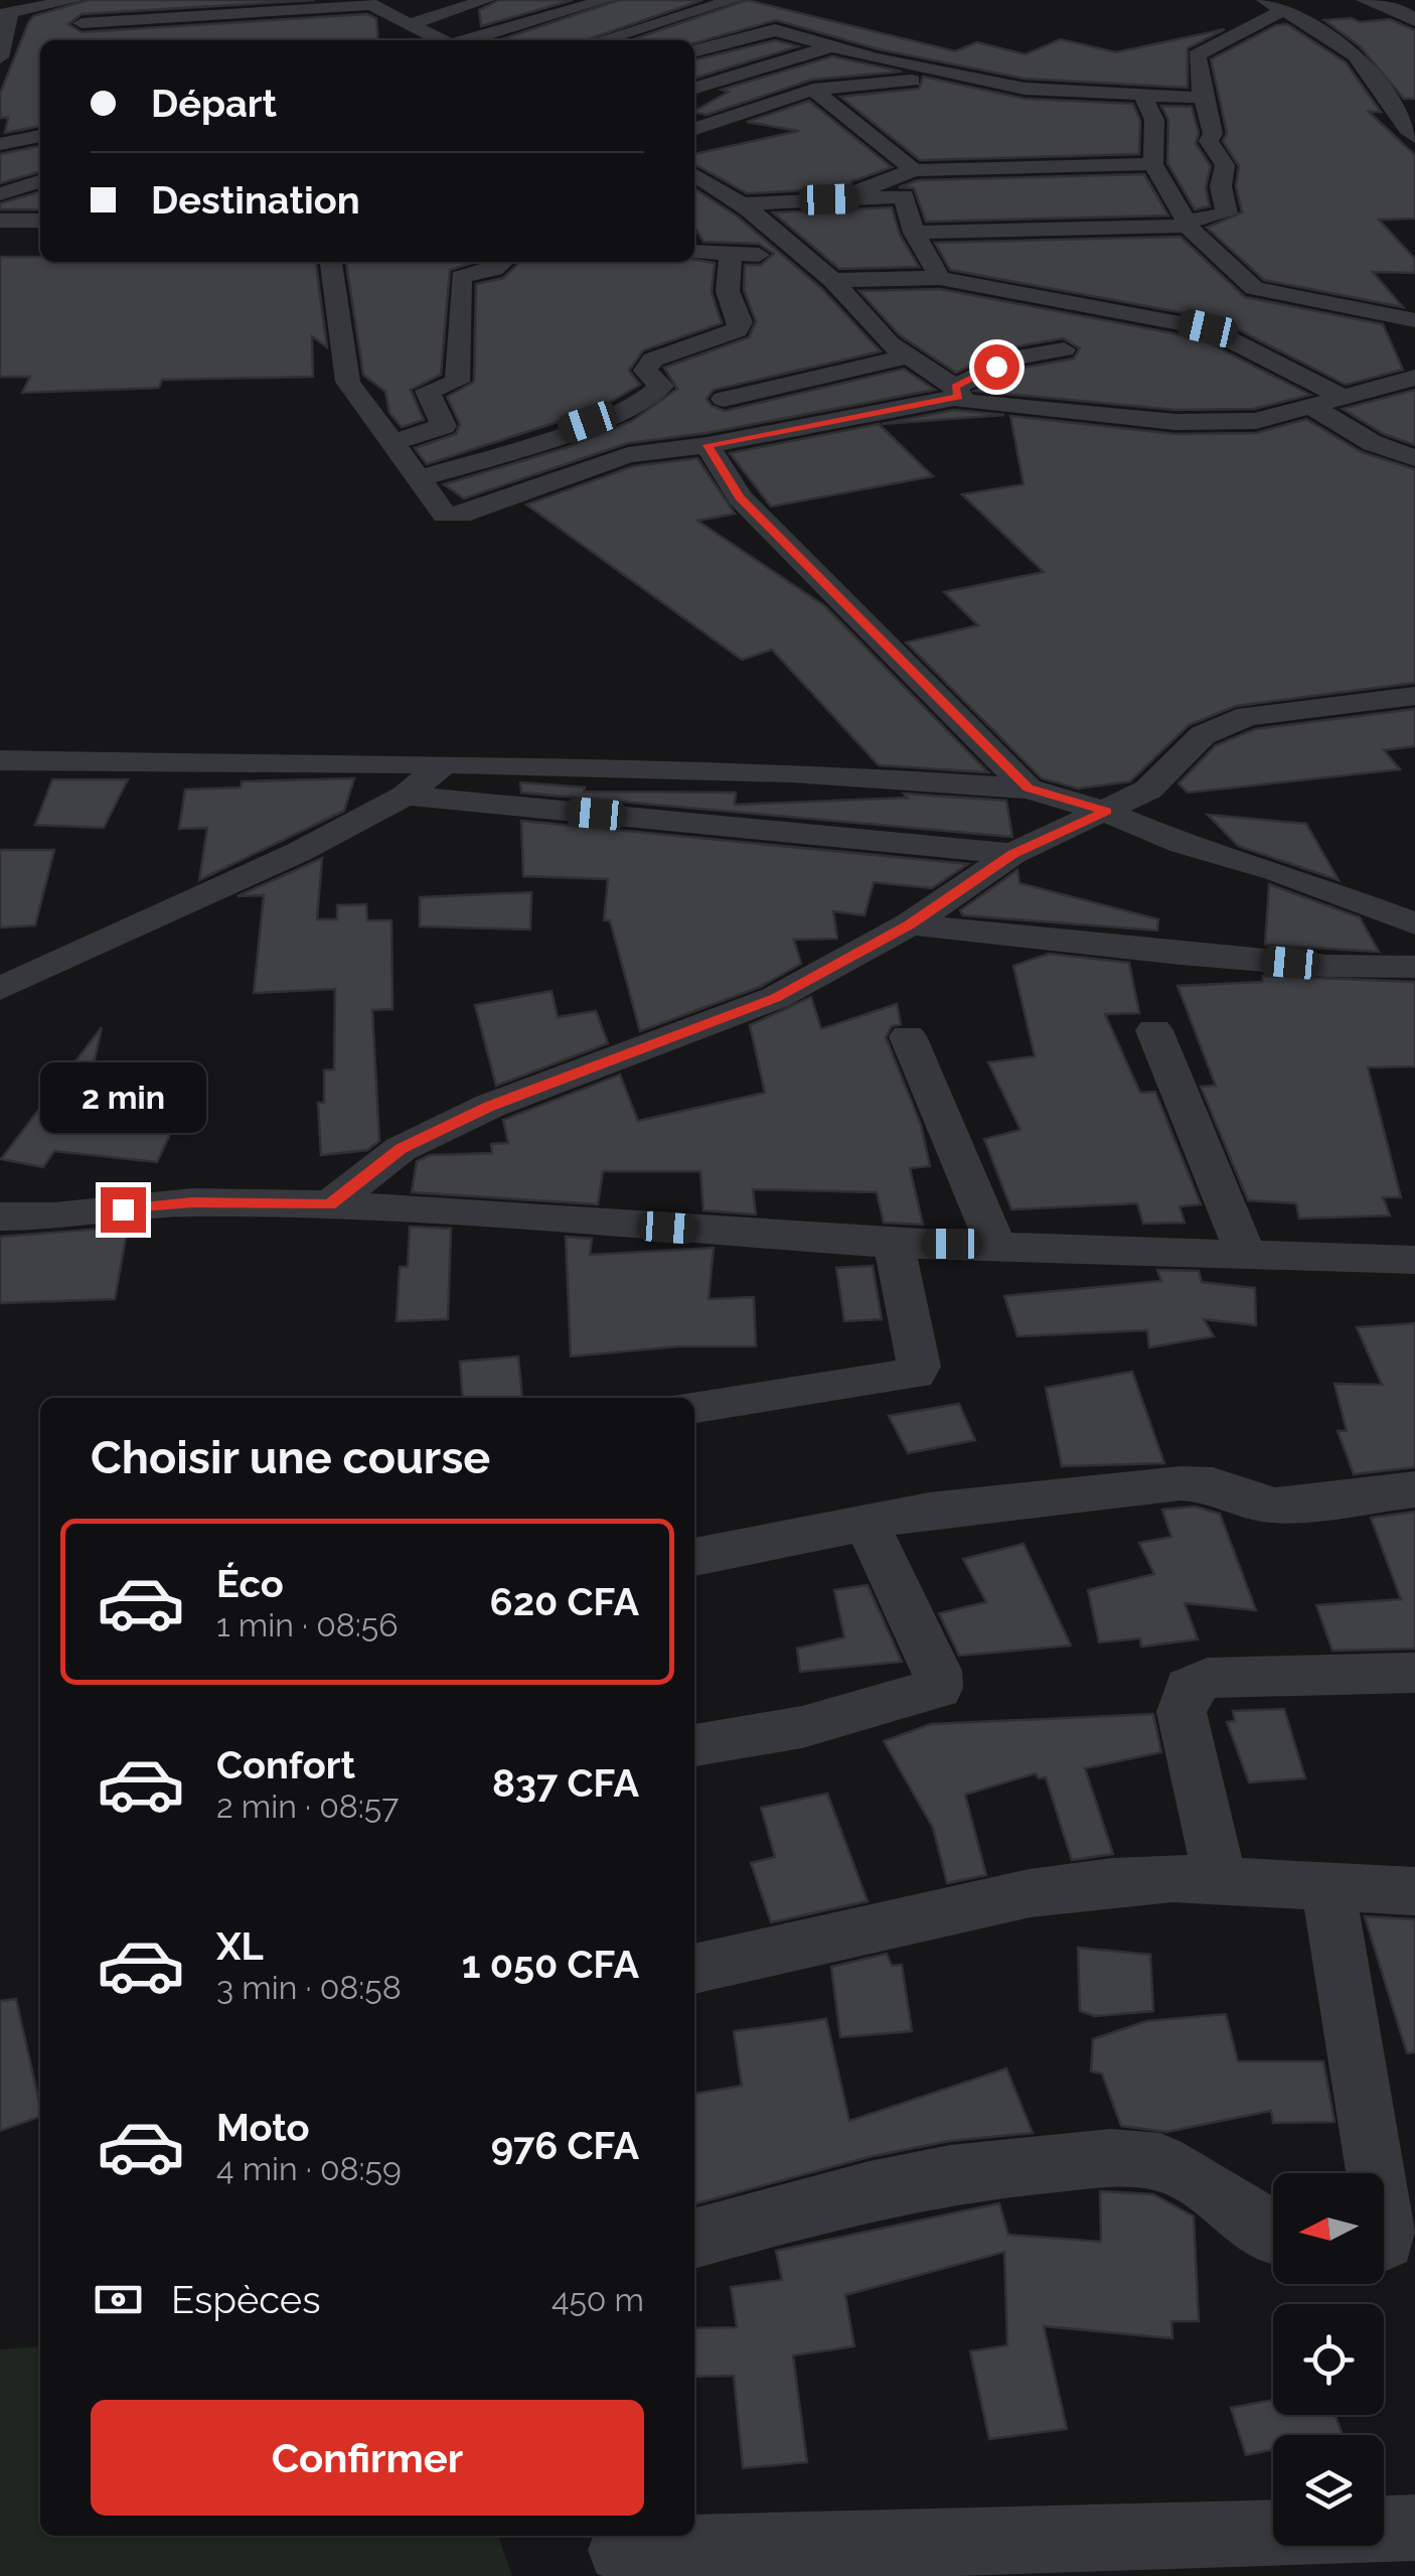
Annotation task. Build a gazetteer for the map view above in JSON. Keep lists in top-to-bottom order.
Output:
{
  "north": "left",
  "page": {
    "banner": ["Départ", "Destination"],
    "bubble": "2 min",
    "heading": "Choisir une course",
    "list": [
      {
        "name": "Éco",
        "note": "1 min · 08:56",
        "value": "620 CFA"
      },
      {
        "name": "Confort",
        "note": "2 min · 08:57",
        "value": "837 CFA"
      },
      {
        "name": "XL",
        "note": "3 min · 08:58",
        "value": "1 050 CFA"
      },
      {
        "name": "Moto",
        "note": "4 min · 08:59",
        "value": "976 CFA"
      }
    ],
    "pay": ["Espèces", "450 m"],
    "buttons": "Confirmer"
  }
}
